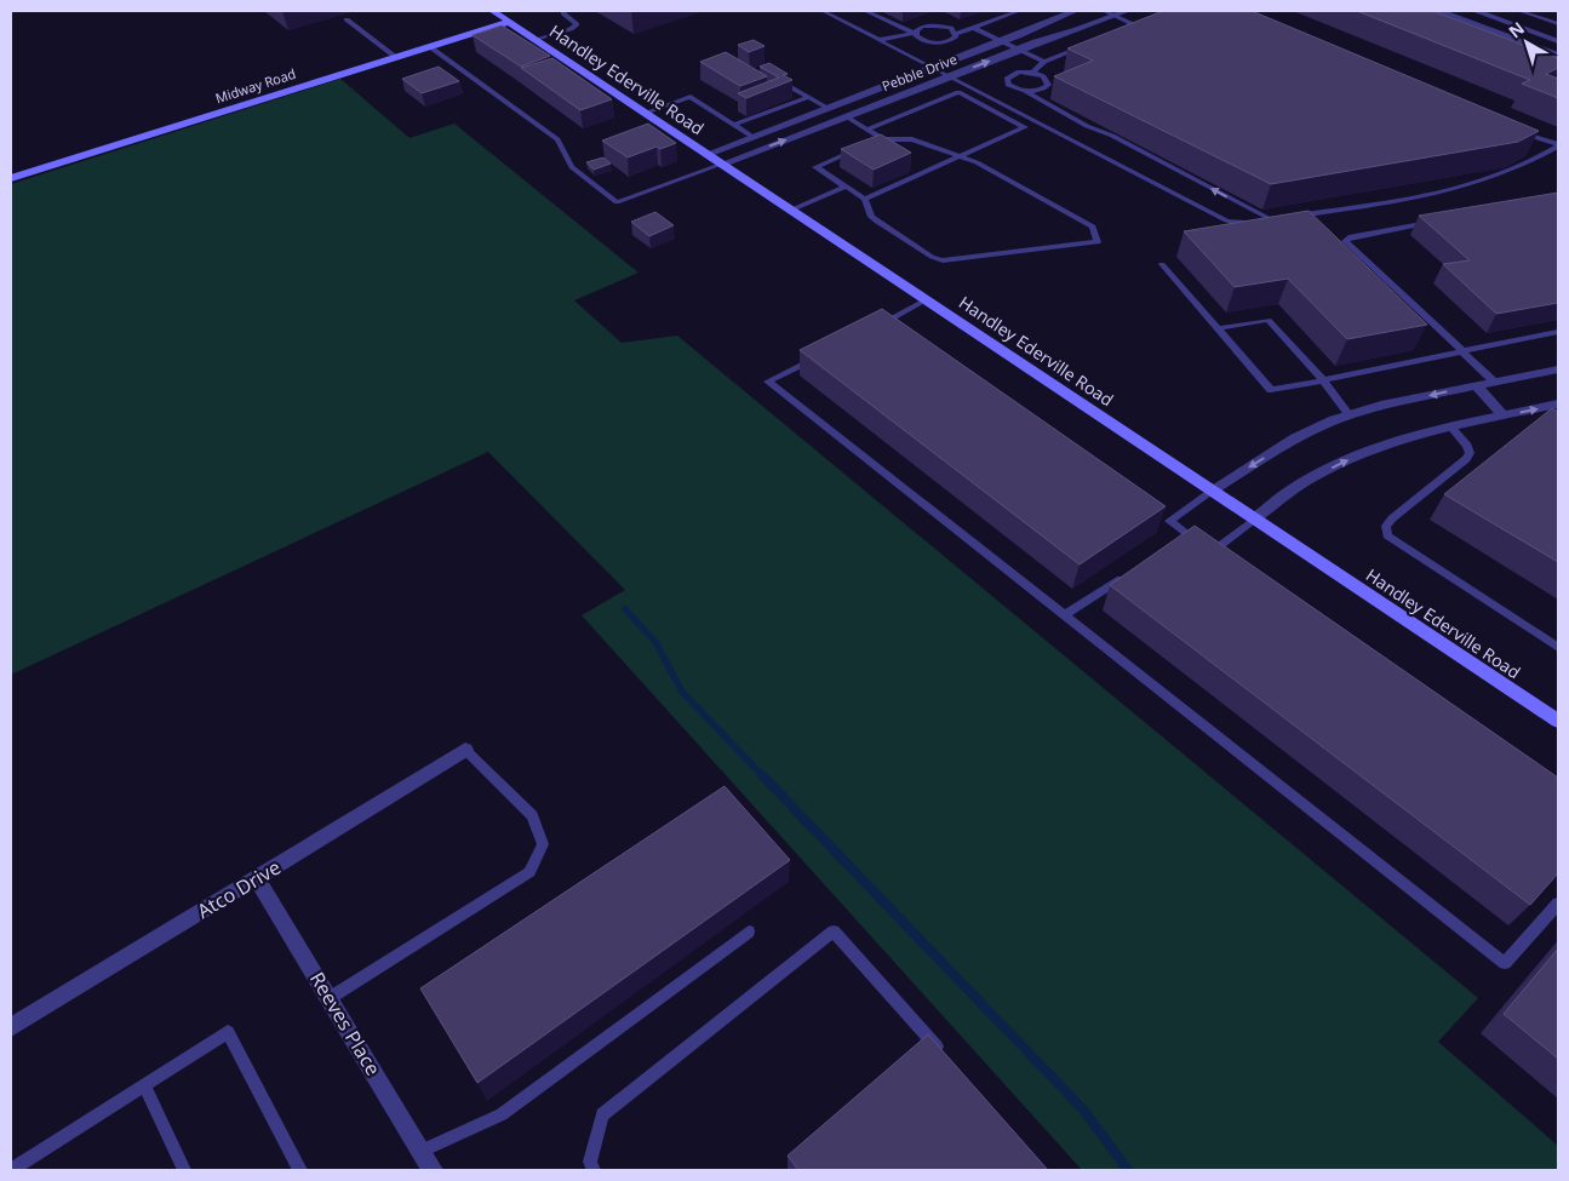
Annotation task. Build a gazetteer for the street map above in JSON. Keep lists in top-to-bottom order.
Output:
{
  "streets": {
    "main road": ["Handley Ederville Road", "Midway Road"],
    "street": ["Pebble Drive", "Atco Drive", "Reeves Place"]
  },
  "crossings": [
    ["Pebble Drive", "Handley Ederville Road"],
    ["Handley Ederville Road", "Midway Road"],
    ["Atco Drive", "Reeves Place"]
  ],
  "north": "top left"
}
